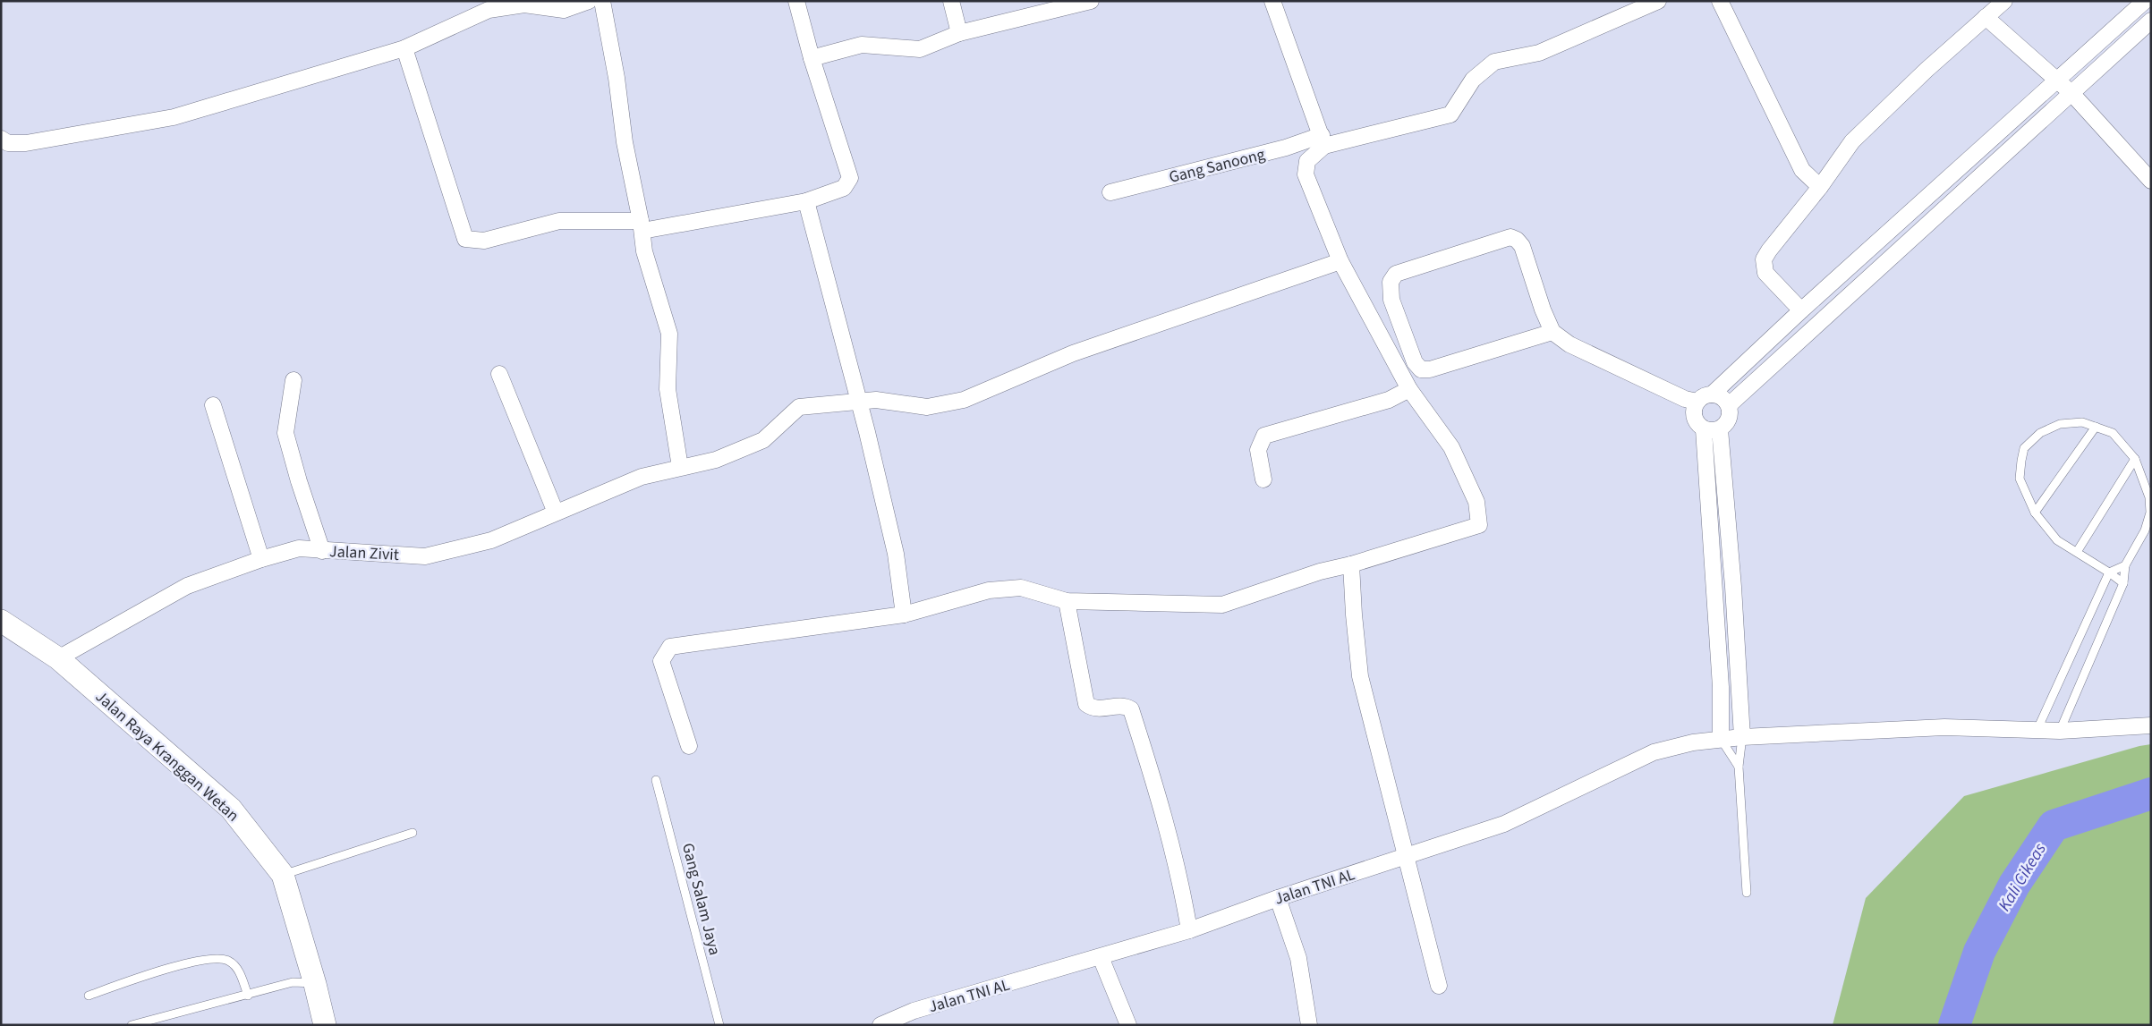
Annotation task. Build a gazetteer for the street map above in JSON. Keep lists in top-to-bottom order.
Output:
{
  "streets": {
    "main road": ["Jalan Raya Kranggan Wetan"],
    "street": ["Gang Sanoong", "Jalan Zivit", "Jalan TNI AL"],
    "lane": ["Gang Salam Jaya"]
  },
  "crossings": [
    ["Jalan Zivit", "Jalan Raya Kranggan Wetan"]
  ],
  "water": ["Kali Cikeas"]
}
